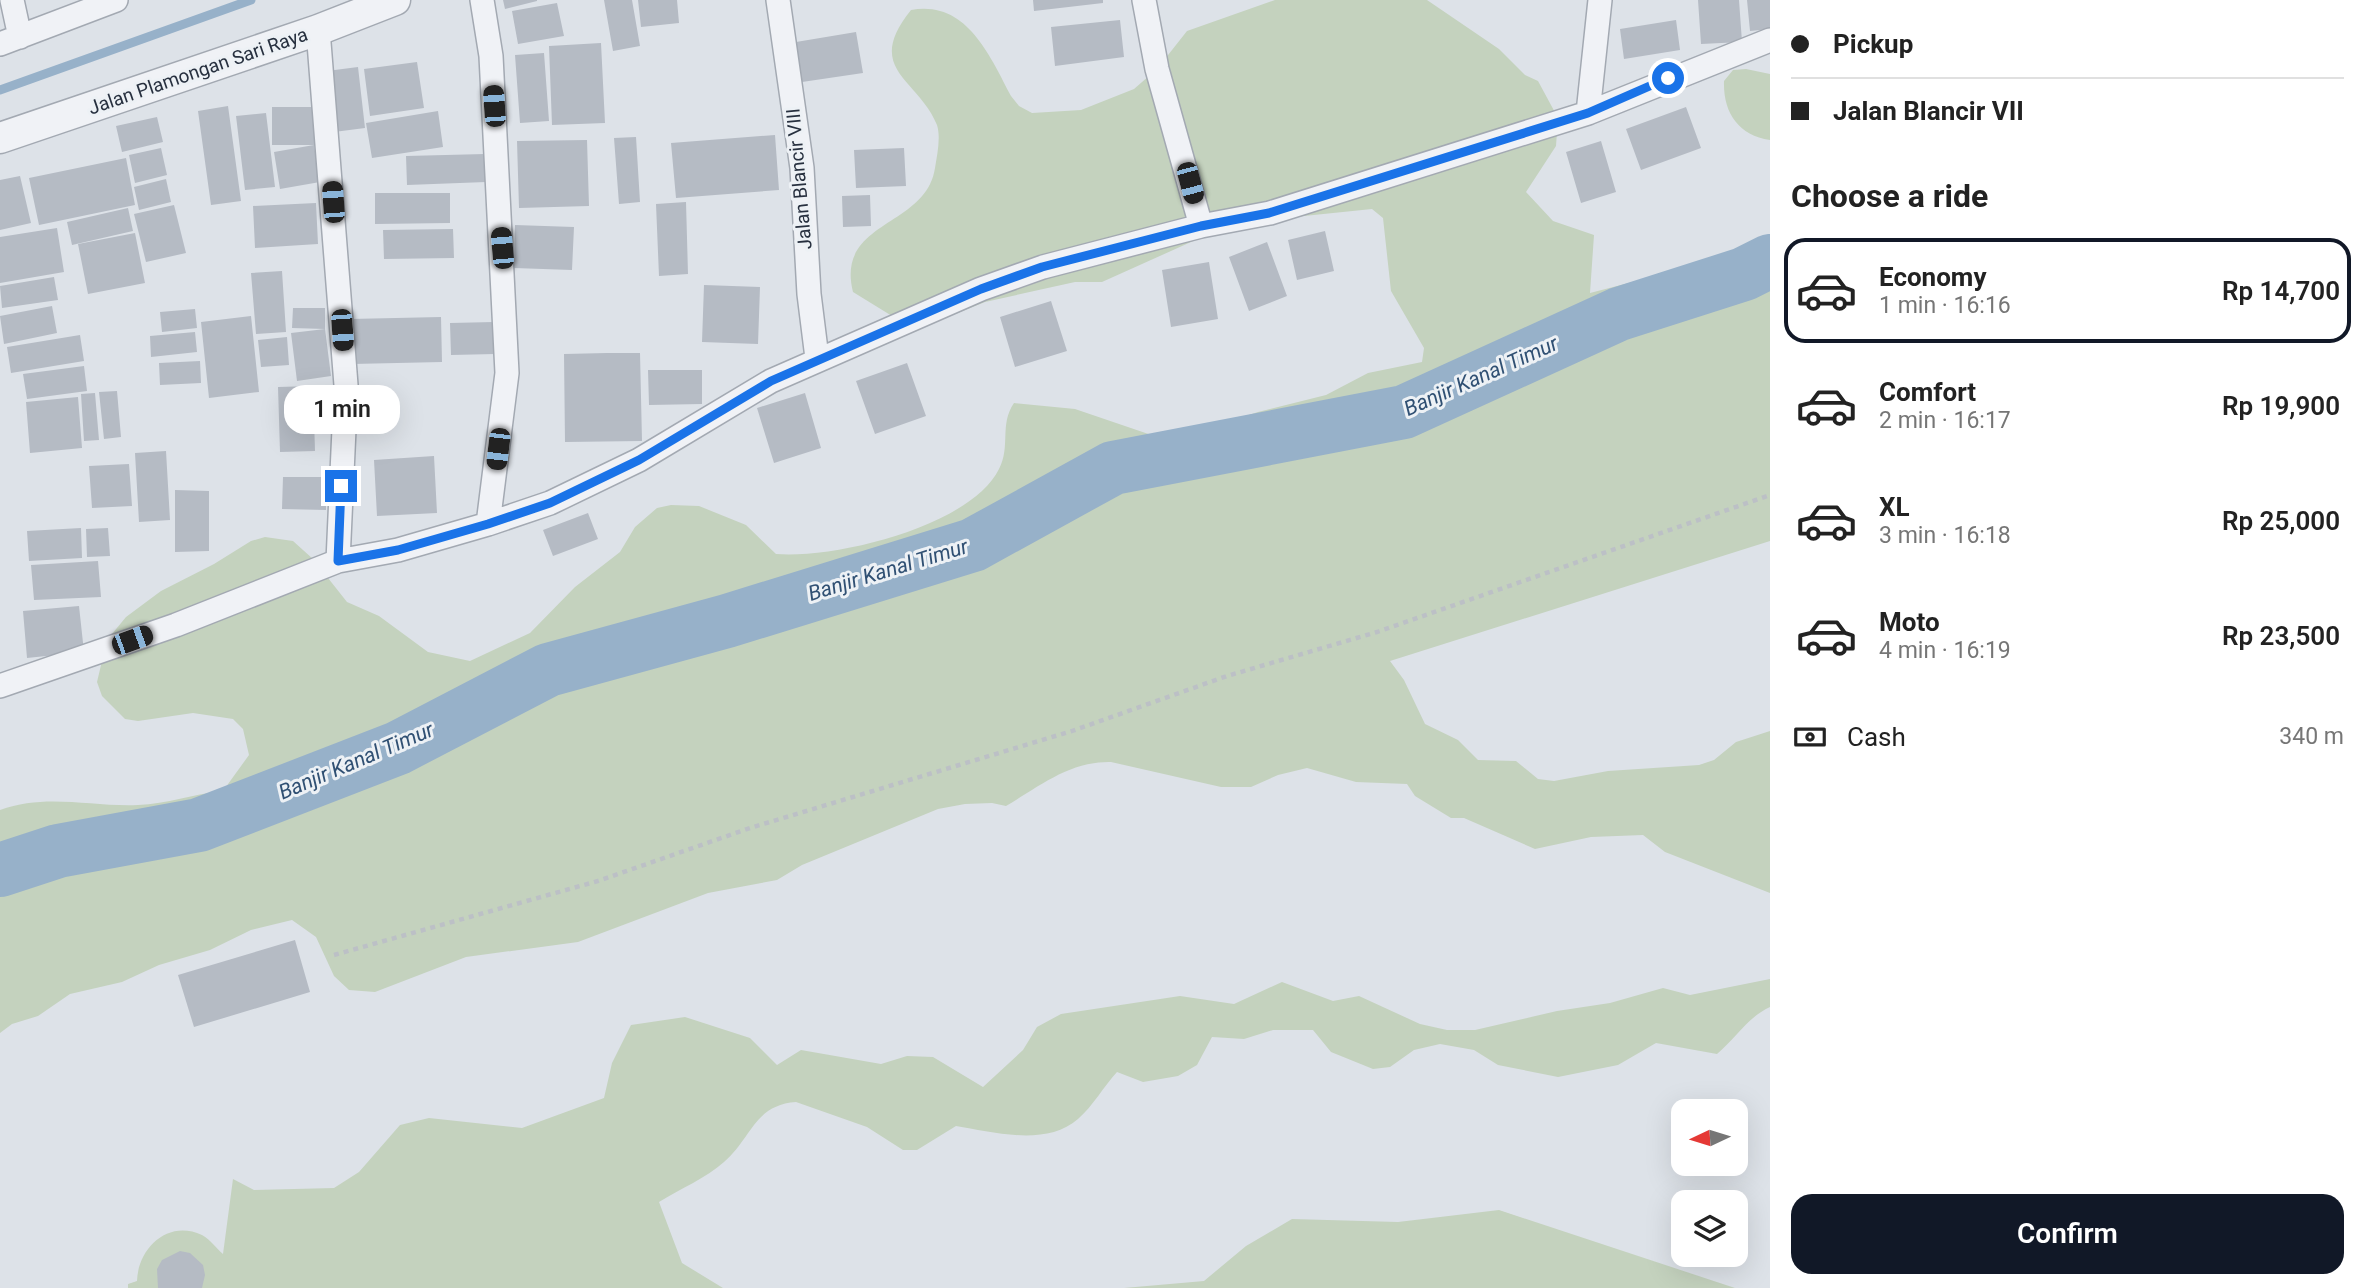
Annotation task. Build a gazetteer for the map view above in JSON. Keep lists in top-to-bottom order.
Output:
{
  "streets": {
    "street": ["Jalan Plamongan Sari Raya", "Jalan Blancir VIII"]
  },
  "water": ["Banjir Kanal Timur"],
  "north": "left",
  "page": {
    "banner": ["Pickup", "Jalan Blancir VII"],
    "heading": "Choose a ride",
    "list": [
      {
        "name": "Economy",
        "note": "1 min · 16:16",
        "value": "Rp 14,700"
      },
      {
        "name": "Comfort",
        "note": "2 min · 16:17",
        "value": "Rp 19,900"
      },
      {
        "name": "XL",
        "note": "3 min · 16:18",
        "value": "Rp 25,000"
      },
      {
        "name": "Moto",
        "note": "4 min · 16:19",
        "value": "Rp 23,500"
      }
    ],
    "bubble": "1 min",
    "pay": ["Cash", "340 m"],
    "buttons": "Confirm"
  }
}
